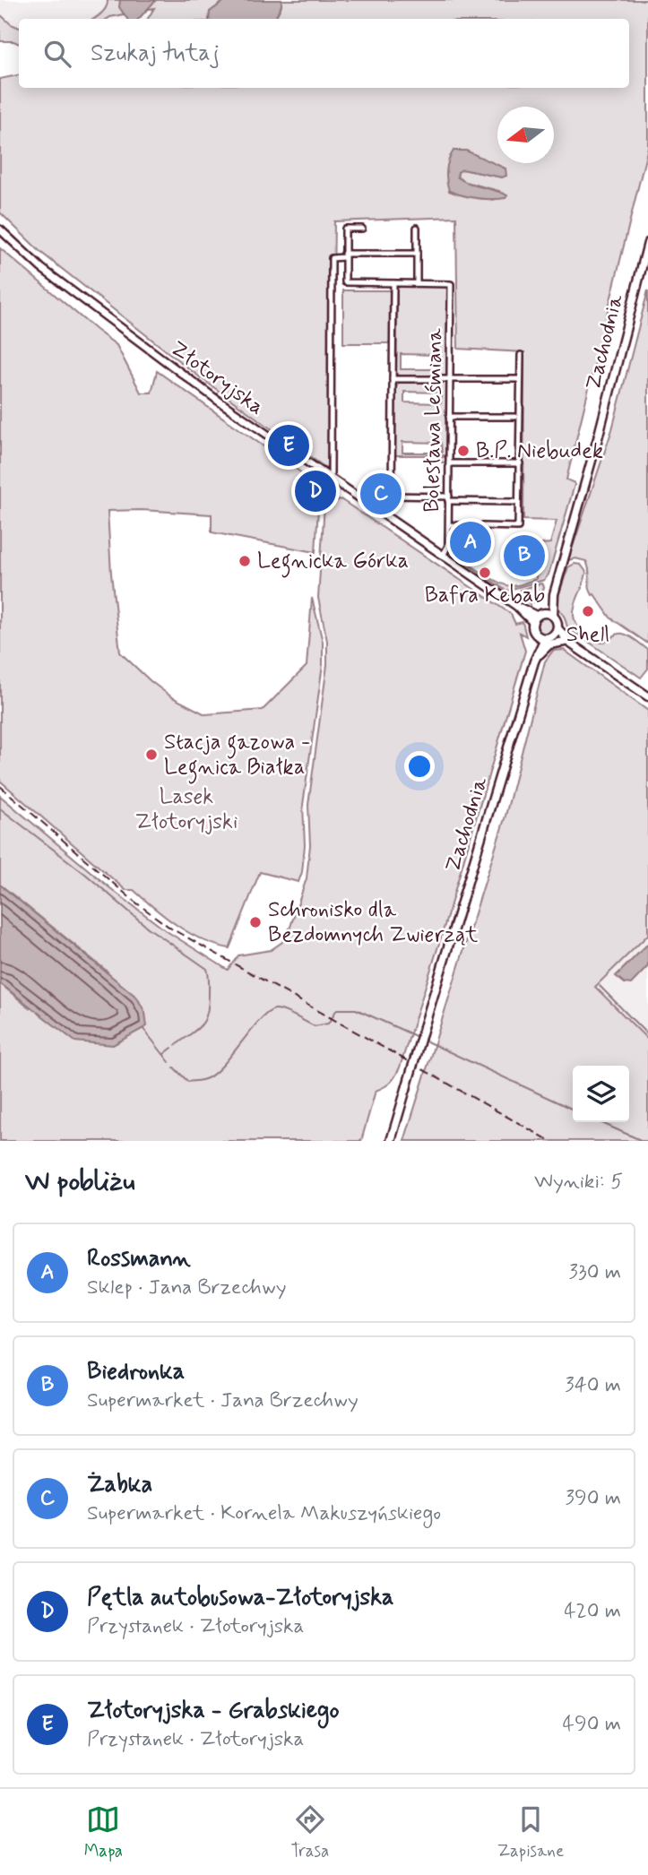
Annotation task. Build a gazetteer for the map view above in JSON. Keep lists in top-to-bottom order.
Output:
{
  "streets": {
    "main road": ["Zachodnia"],
    "street": ["Złotoryjska", "Bolesława Leśmiana"]
  },
  "crossings": [
    ["Zachodnia", "Złotoryjska"],
    ["Złotoryjska", "Bolesława Leśmiana"]
  ],
  "parks": ["Lasek Złotoryjski"],
  "places": [
    "B.P. Niebudek",
    "Legnicka Górka",
    "Bafra Kebab",
    "Shell",
    "Stacja gazowa - Legnica Białka",
    "Schronisko dla Bezdomnych Zwierząt"
  ],
  "north": "left",
  "page": {
    "search": "Szukaj tutaj",
    "pins": [
      "E",
      "D",
      "C",
      "A",
      "B"
    ],
    "heading": ["W pobliżu", "Wyniki: 5"],
    "list": [
      {
        "mark": "A",
        "name": "Rossmann",
        "note": "Sklep · Jana Brzechwy",
        "value": "330 m"
      },
      {
        "mark": "B",
        "name": "Biedronka",
        "note": "Supermarket · Jana Brzechwy",
        "value": "340 m"
      },
      {
        "mark": "C",
        "name": "Żabka",
        "note": "Supermarket · Kornela Makuszyńskiego",
        "value": "390 m"
      },
      {
        "mark": "D",
        "name": "Pętla autobusowa-Złotoryjska",
        "note": "Przystanek · Złotoryjska",
        "value": "420 m"
      },
      {
        "mark": "E",
        "name": "Złotoryjska - Grabskiego",
        "note": "Przystanek · Złotoryjska",
        "value": "490 m"
      }
    ],
    "nav": ["Mapa", "Trasa", "Zapisane"]
  }
}
